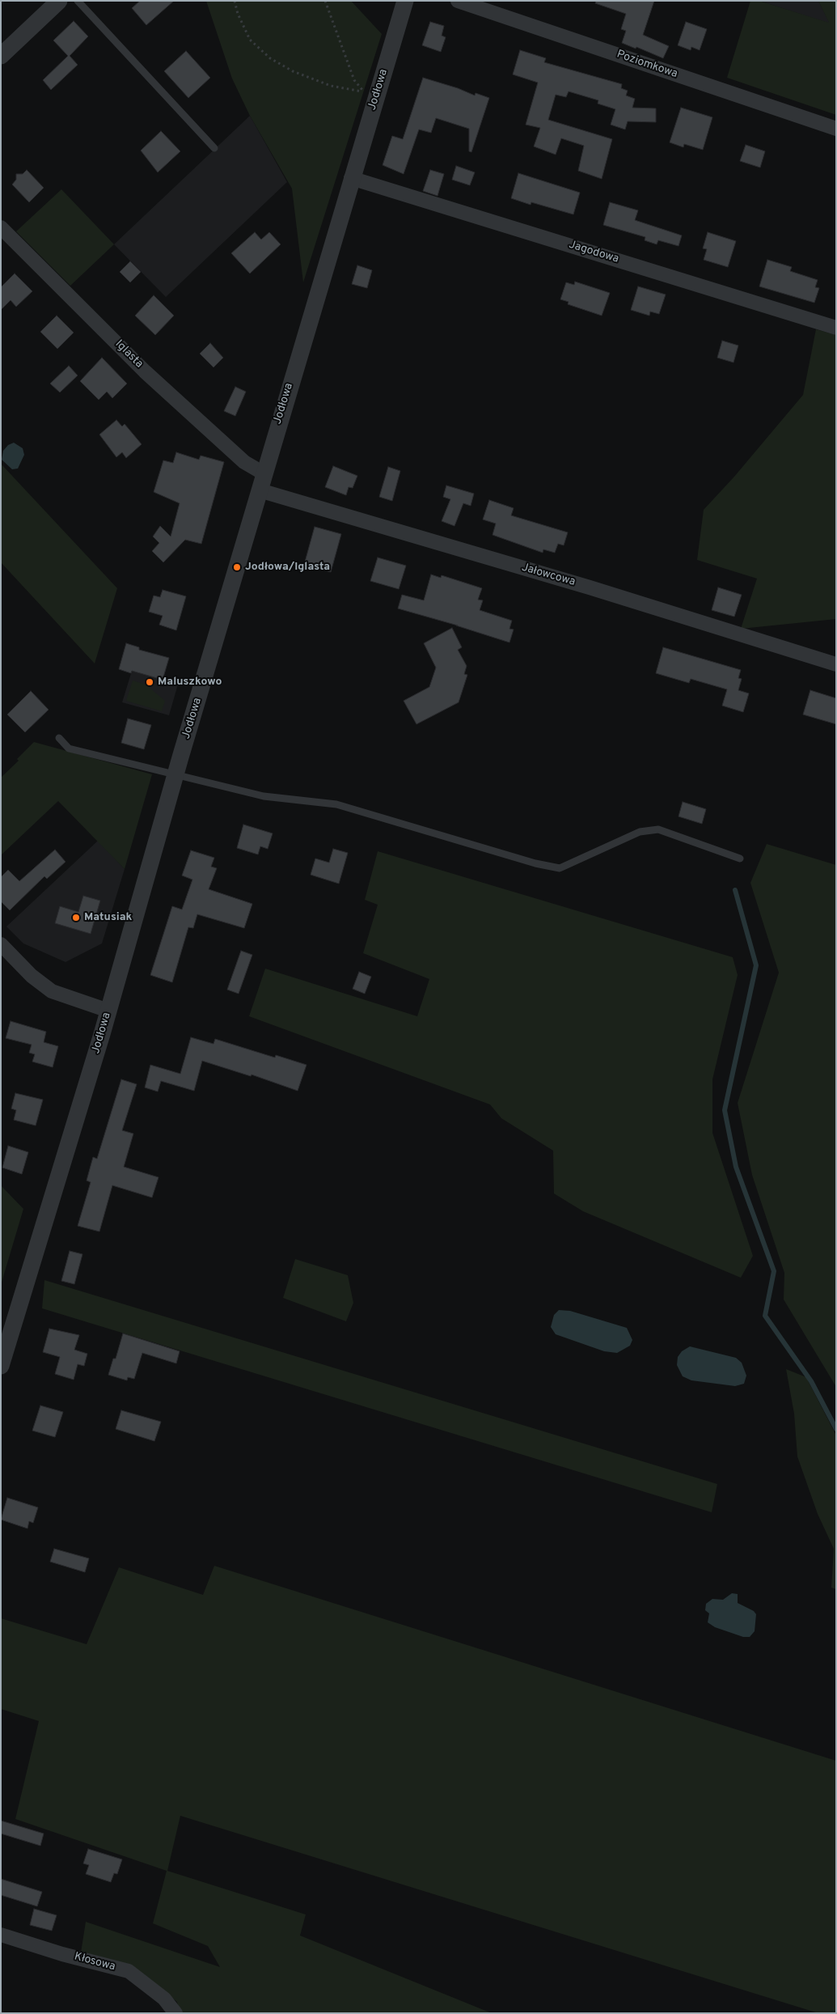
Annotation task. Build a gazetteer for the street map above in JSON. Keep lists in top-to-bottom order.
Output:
{
  "streets": {
    "street": [
      "Poziomkowa",
      "Jodłowa",
      "Jagodowa",
      "Iglasta",
      "Jałowcowa",
      "Kłosowa"
    ]
  },
  "crossings": [
    ["Jodłowa", "Jagodowa"],
    ["Jodłowa", "Iglasta"],
    ["Jodłowa", "Jałowcowa"]
  ],
  "places": ["Jodłowa/Iglasta", "Maluszkowo", "Matusiak"]
}
